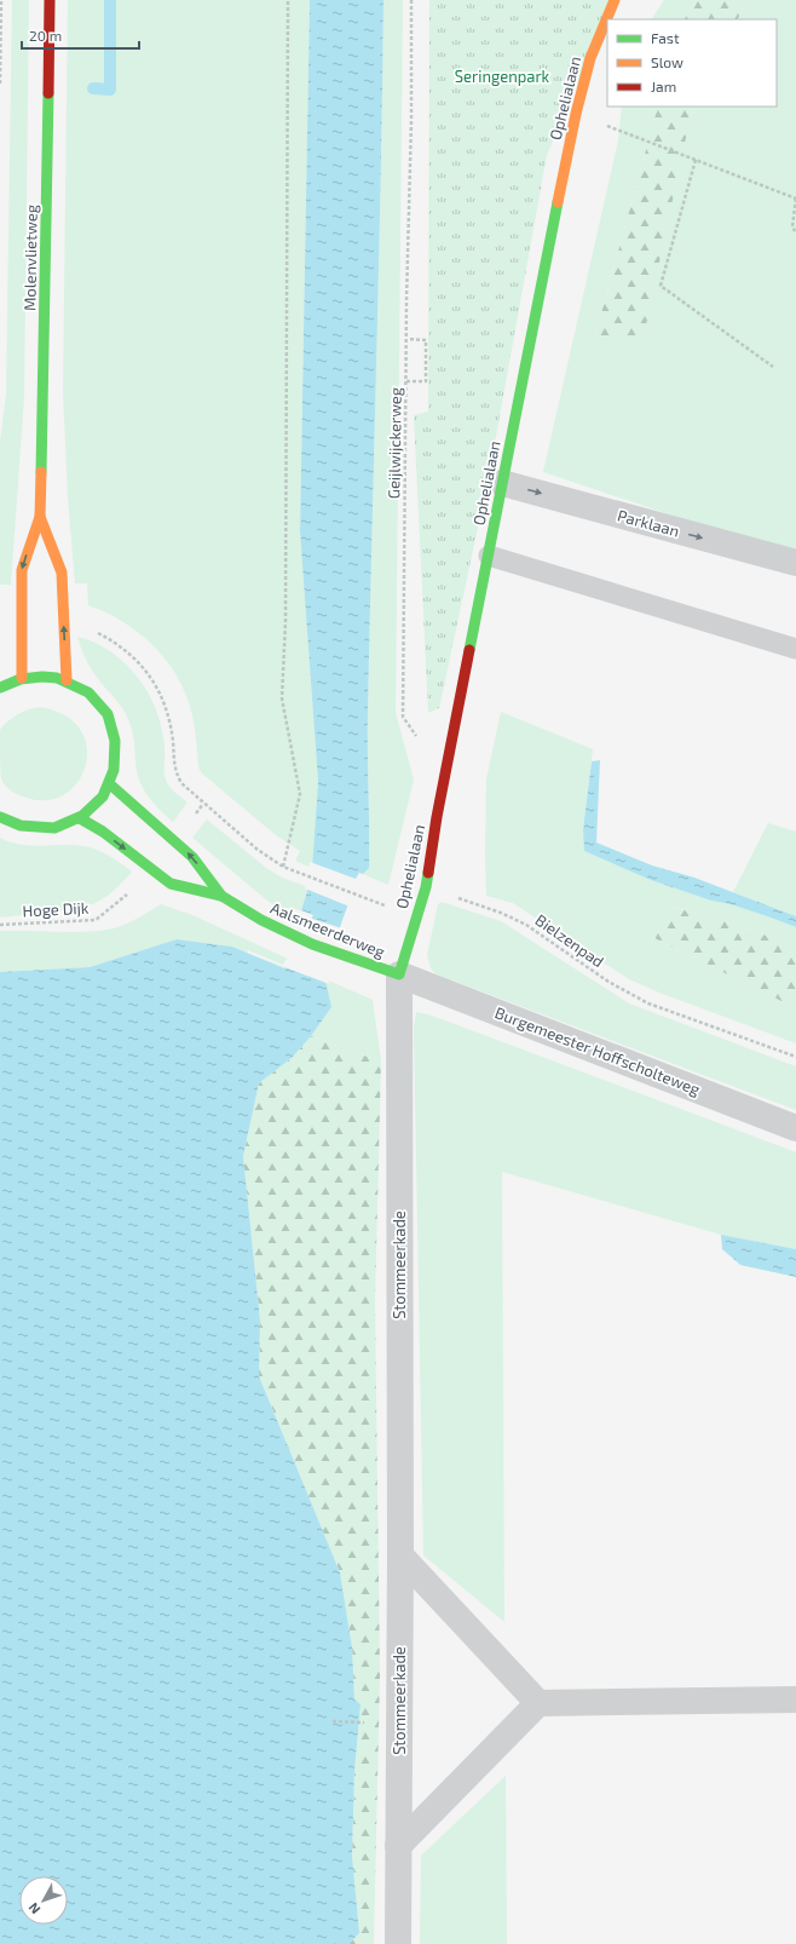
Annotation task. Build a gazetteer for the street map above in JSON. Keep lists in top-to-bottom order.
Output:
{
  "streets": {
    "street": [
      "Ophelialaan",
      "Molenvlietweg",
      "Parklaan",
      "Aalsmeerderweg",
      "Burgemeester Hoffscholteweg",
      "Stommeerkade"
    ],
    "path": ["Geijlwijckerweg", "Hoge Dijk", "Bielzenpad"]
  },
  "crossings": [
    ["Ophelialaan", "Parklaan"],
    ["Ophelialaan", "Aalsmeerderweg"],
    ["Ophelialaan", "Bielzenpad"],
    ["Ophelialaan", "Burgemeester Hoffscholteweg"],
    ["Ophelialaan", "Stommeerkade"],
    ["Hoge Dijk", "Aalsmeerderweg"],
    ["Aalsmeerderweg", "Burgemeester Hoffscholteweg"],
    ["Aalsmeerderweg", "Stommeerkade"],
    ["Burgemeester Hoffscholteweg", "Stommeerkade"]
  ],
  "one_way": ["Parklaan"],
  "parks": ["Seringenpark"],
  "legend": ["Fast", "Slow", "Jam"],
  "scale_bar": "20 m",
  "north": "bottom left"
}
